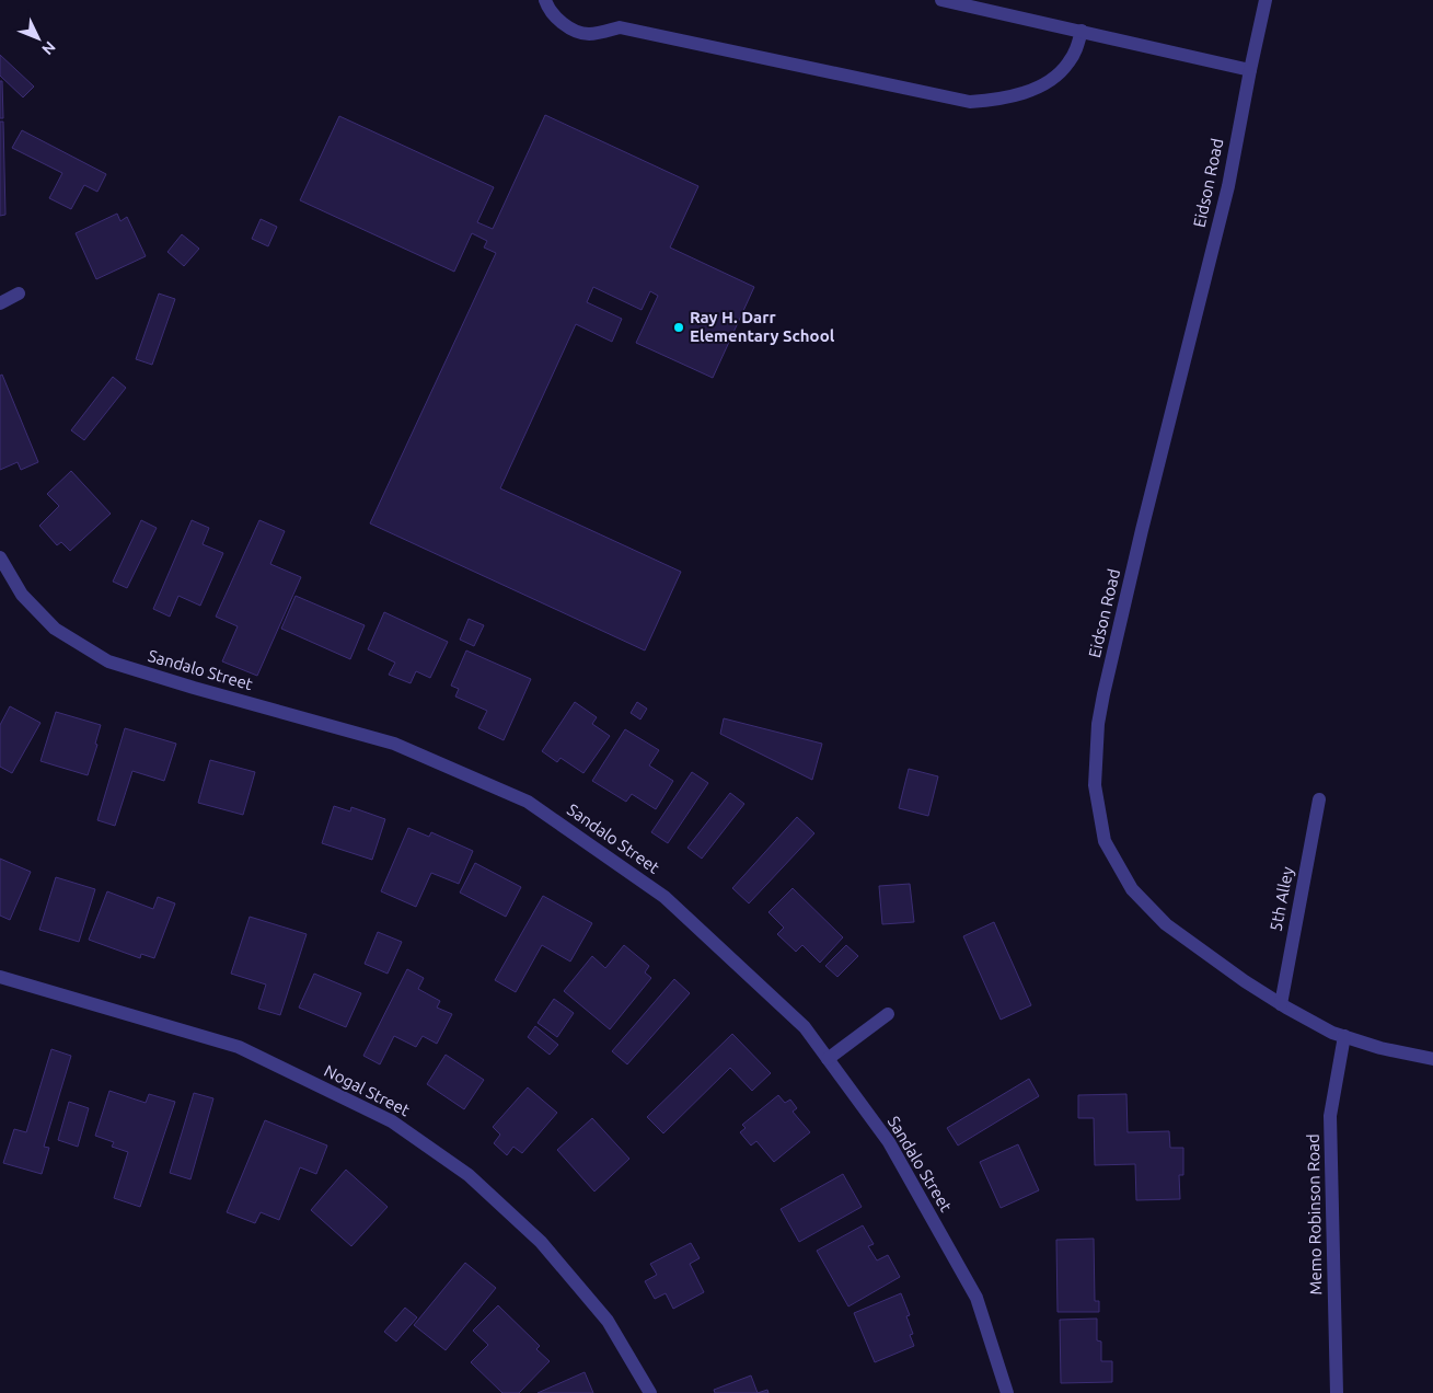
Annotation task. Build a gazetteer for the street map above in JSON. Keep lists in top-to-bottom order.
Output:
{
  "streets": {
    "street": [
      "Eidson Road",
      "Sandalo Street",
      "5th Alley",
      "Nogal Street",
      "Memo Robinson Road"
    ]
  },
  "crossings": [
    ["Eidson Road", "5th Alley"],
    ["Eidson Road", "Memo Robinson Road"]
  ],
  "places": ["Ray H. Darr Elementary School"],
  "north": "bottom right"
}
